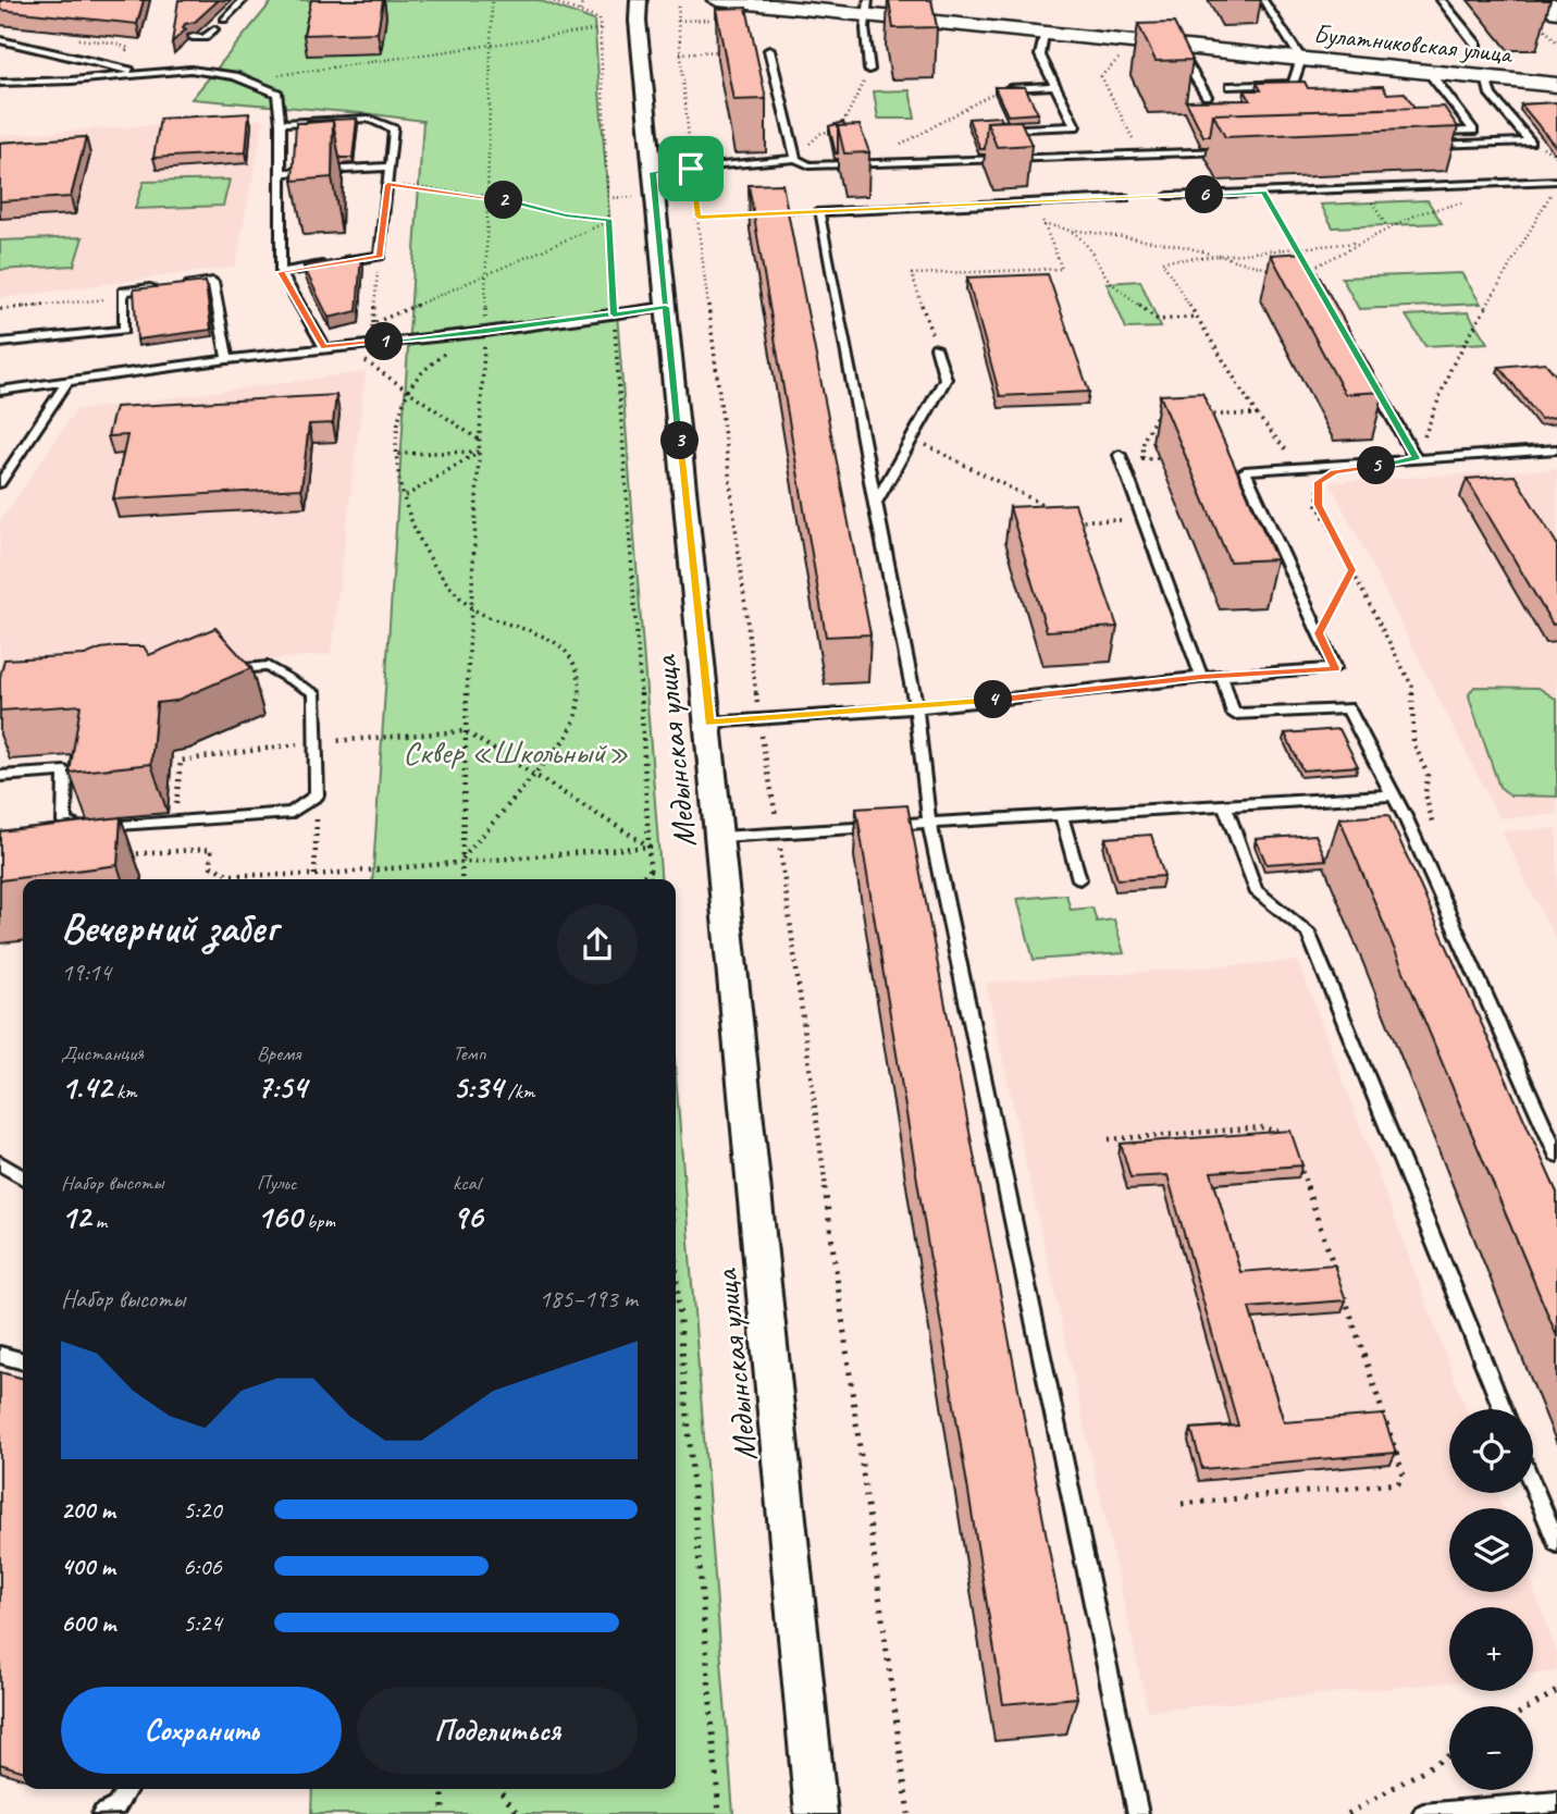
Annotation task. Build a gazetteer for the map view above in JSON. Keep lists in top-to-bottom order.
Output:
{
  "streets": {
    "street": ["Булатниковская улица", "Медынская улица"]
  },
  "parks": ["Сквер «Школьный»"],
  "page": {
    "pins": [
      "6",
      "2",
      "1",
      "3",
      "5",
      "4"
    ],
    "heading": ["Вечерний забег", "19:14"],
    "stats": [
      ["Дистанция", "1.42 km"],
      ["Время", "7:54"],
      ["Темп", "5:34 /km"],
      ["Набор высоты", "12 m"],
      ["Пульс", "160 bpm"],
      ["kcal", "96"]
    ],
    "chart": ["Набор высоты", "185–193 m"],
    "map_buttons": ["+", "−"],
    "list": [
      {
        "name": "200 m",
        "note": "5:20"
      },
      {
        "name": "400 m",
        "note": "6:06"
      },
      {
        "name": "600 m",
        "note": "5:24"
      }
    ],
    "buttons": ["Сохранить", "Поделиться"]
  }
}
